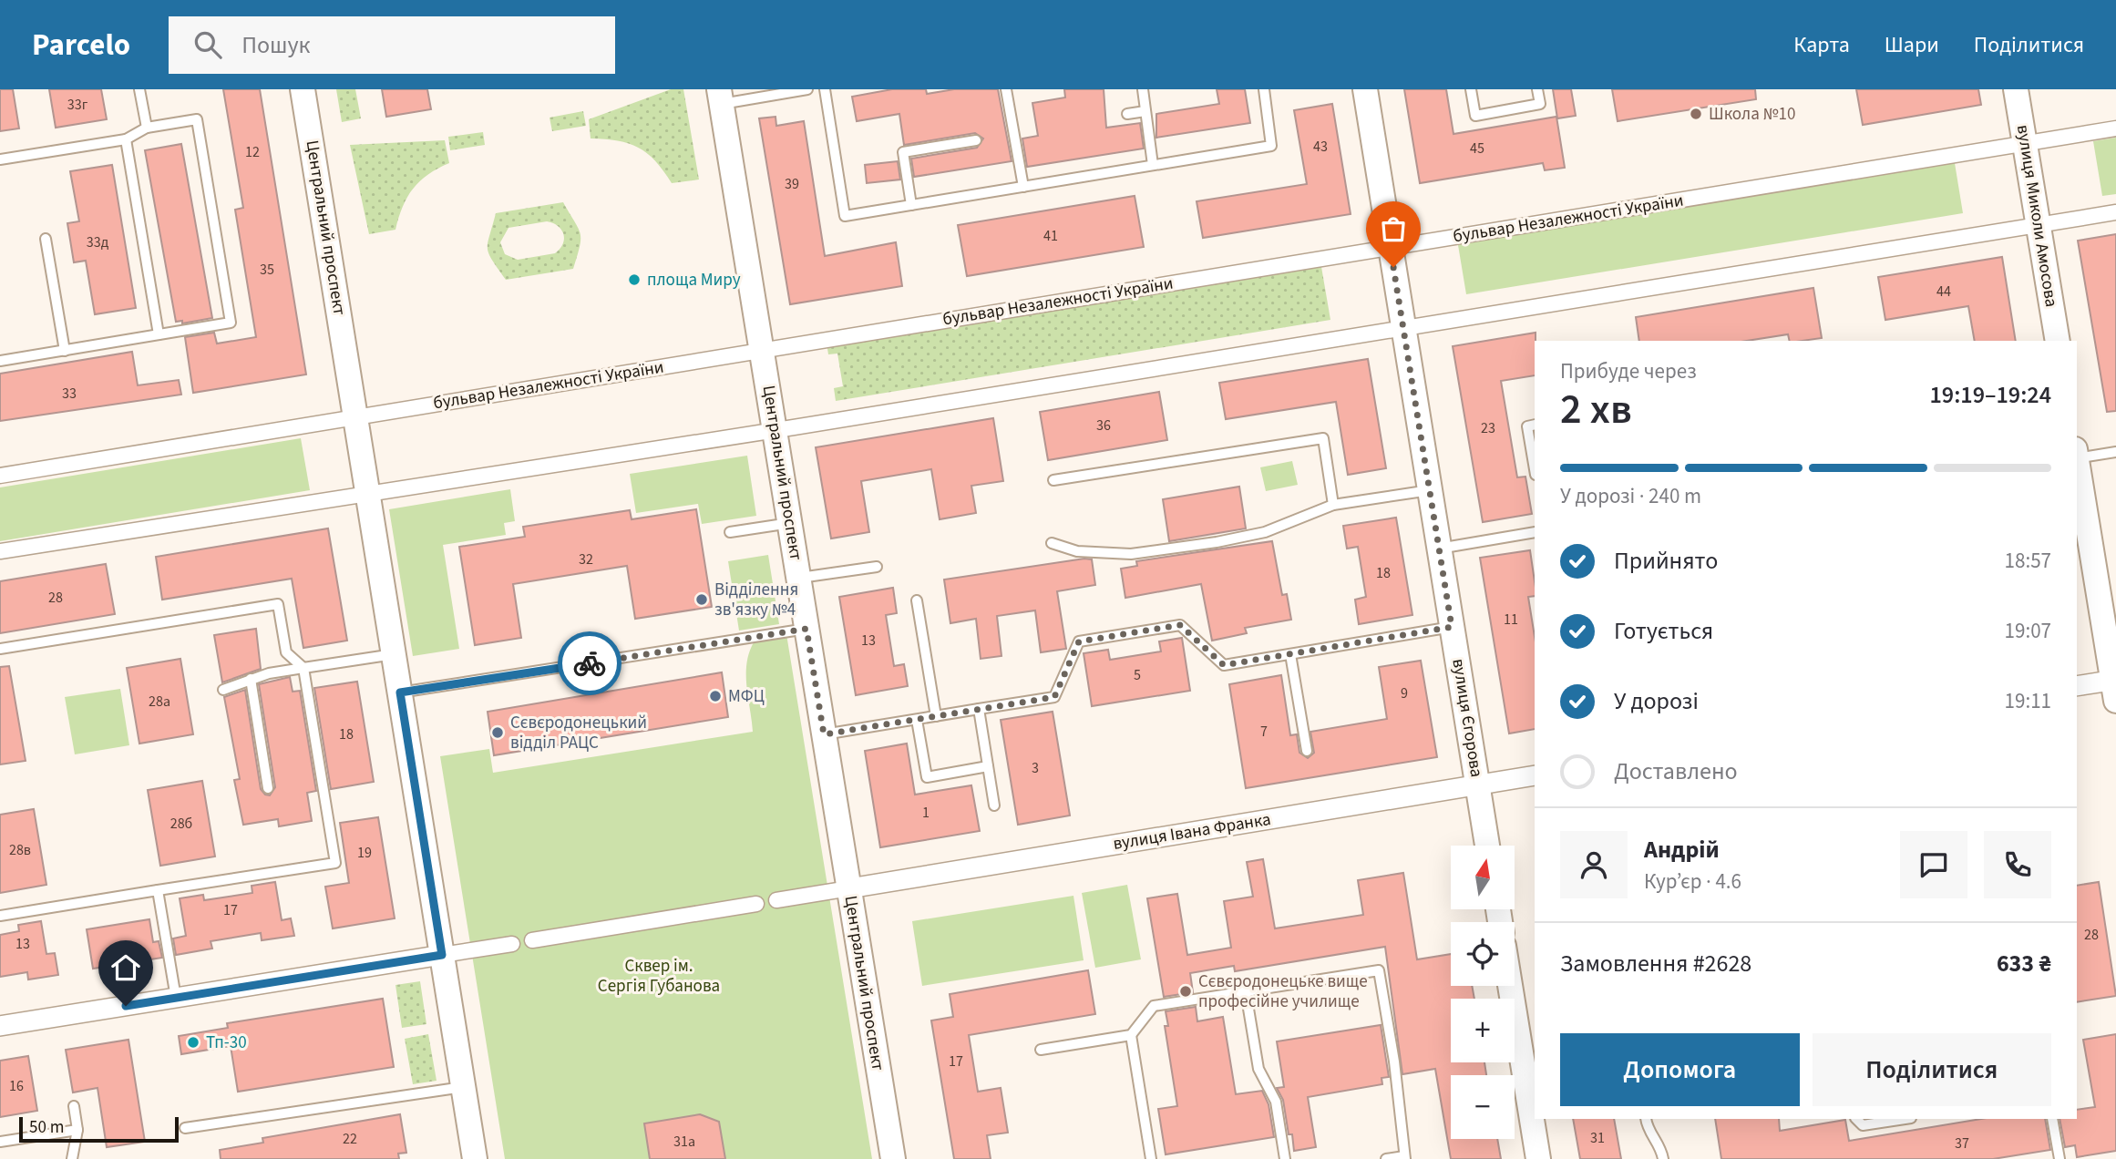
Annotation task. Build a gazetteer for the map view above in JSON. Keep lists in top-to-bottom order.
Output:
{
  "streets": {
    "street": [
      "вулиця Миколи Амосова",
      "бульвар Незалежності України",
      "Центральний проспект",
      "вулиця Єгорова",
      "вулиця Івана Франка"
    ]
  },
  "crossings": [
    ["вулиця Миколи Амосова", "бульвар Незалежності України"],
    ["бульвар Незалежності України", "Центральний проспект"],
    ["бульвар Незалежності України", "вулиця Єгорова"],
    ["Центральний проспект", "вулиця Івана Франка"],
    ["вулиця Єгорова", "вулиця Івана Франка"]
  ],
  "parks": ["Сквер ім. Сергія Губанова"],
  "places": [
    "Школа №10",
    "площа Миру",
    "Відділення зв'язку №4",
    "МФЦ",
    "Сєвєродонецький відділ РАЦС",
    "Сєвєродонецьке вище професійне училище",
    "Тп-30"
  ],
  "house_numbers": [
    "33г",
    "43",
    "45",
    "12",
    "39",
    "41",
    "33д",
    "35",
    "44",
    "33",
    "36",
    "23",
    "32",
    "18",
    "28",
    "11",
    "13",
    "5",
    "9",
    "28а",
    "7",
    "18",
    "3",
    "1",
    "28б",
    "28в",
    "19",
    "17",
    "28",
    "13",
    "17",
    "16",
    "31",
    "22",
    "31а",
    "37"
  ],
  "scale_bar": "50 m",
  "north": "top",
  "page": {
    "header": "Parcelo",
    "search": "Пошук",
    "nav": ["Карта", "Шари", "Поділитися"],
    "heading": ["2 хв", "Прибуде через", "19:19–19:24"],
    "panel": [
      "Андрій",
      "Кур’єр · 4.6",
      "Замовлення #2628",
      "633 ₴"
    ],
    "bar": "У дорозі · 240 m",
    "list": [
      ["Прийнято", "18:57"],
      ["Готується", "19:07"],
      ["У дорозі", "19:11"],
      "Доставлено"
    ],
    "map_buttons": ["+", "−"],
    "buttons": ["Допомога", "Поділитися"],
    "scale": "50 m"
  }
}
